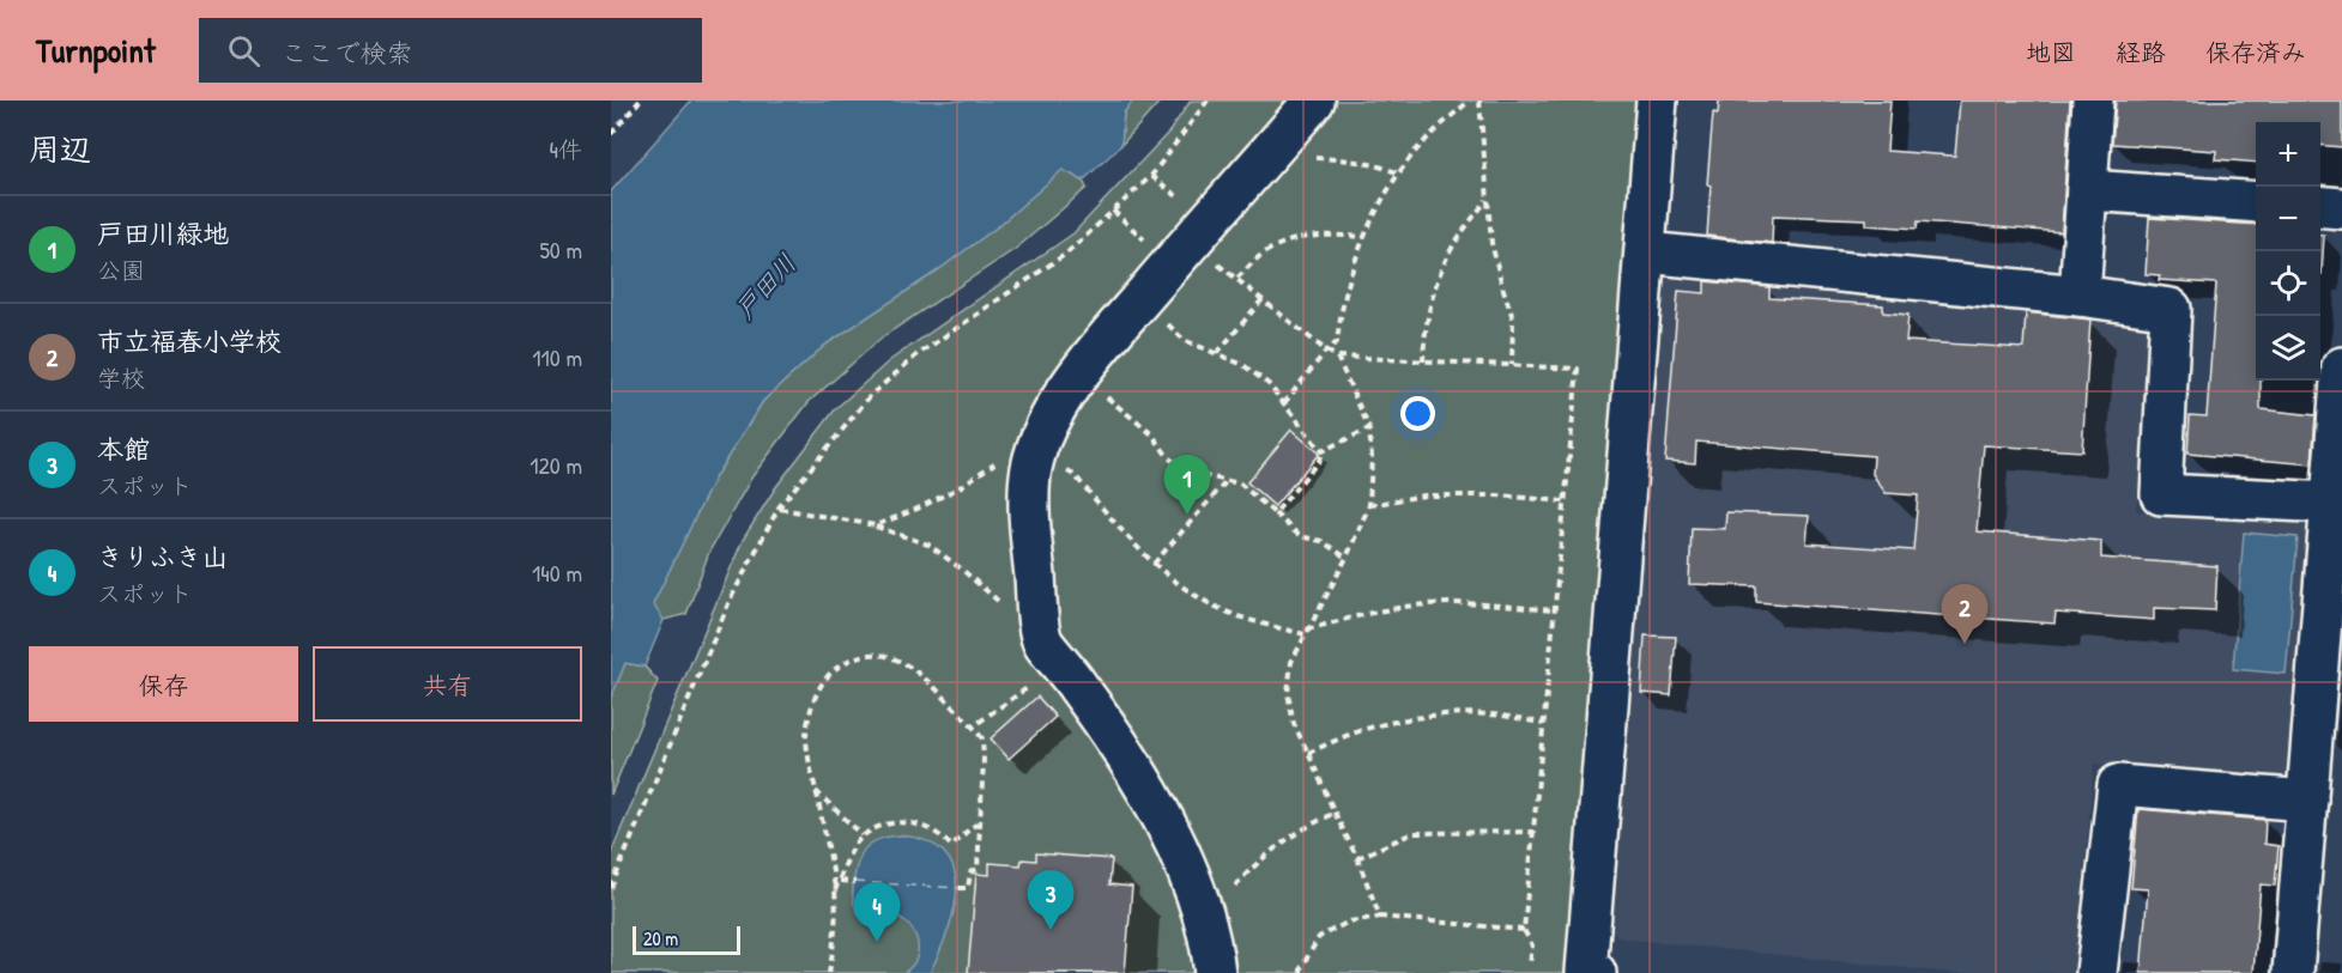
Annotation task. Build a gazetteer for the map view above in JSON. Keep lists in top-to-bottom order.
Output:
{
  "water": ["戸田川"],
  "scale_bar": "20 m",
  "page": {
    "header": "Turnpoint",
    "search": "ここで検索",
    "nav": ["地図", "経路", "保存済み"],
    "heading": ["周辺", "4件"],
    "map_buttons": ["+", "−"],
    "list": [
      {
        "mark": "1",
        "name": "戸田川緑地",
        "note": "公園",
        "value": "50 m"
      },
      {
        "mark": "2",
        "name": "市立福春小学校",
        "note": "学校",
        "value": "110 m"
      },
      {
        "mark": "3",
        "name": "本館",
        "note": "スポット",
        "value": "120 m"
      },
      {
        "mark": "4",
        "name": "きりふき山",
        "note": "スポット",
        "value": "140 m"
      }
    ],
    "pins": [
      "1",
      "2",
      "3",
      "4"
    ],
    "buttons": ["保存", "共有"],
    "scale": "20 m"
  }
}
